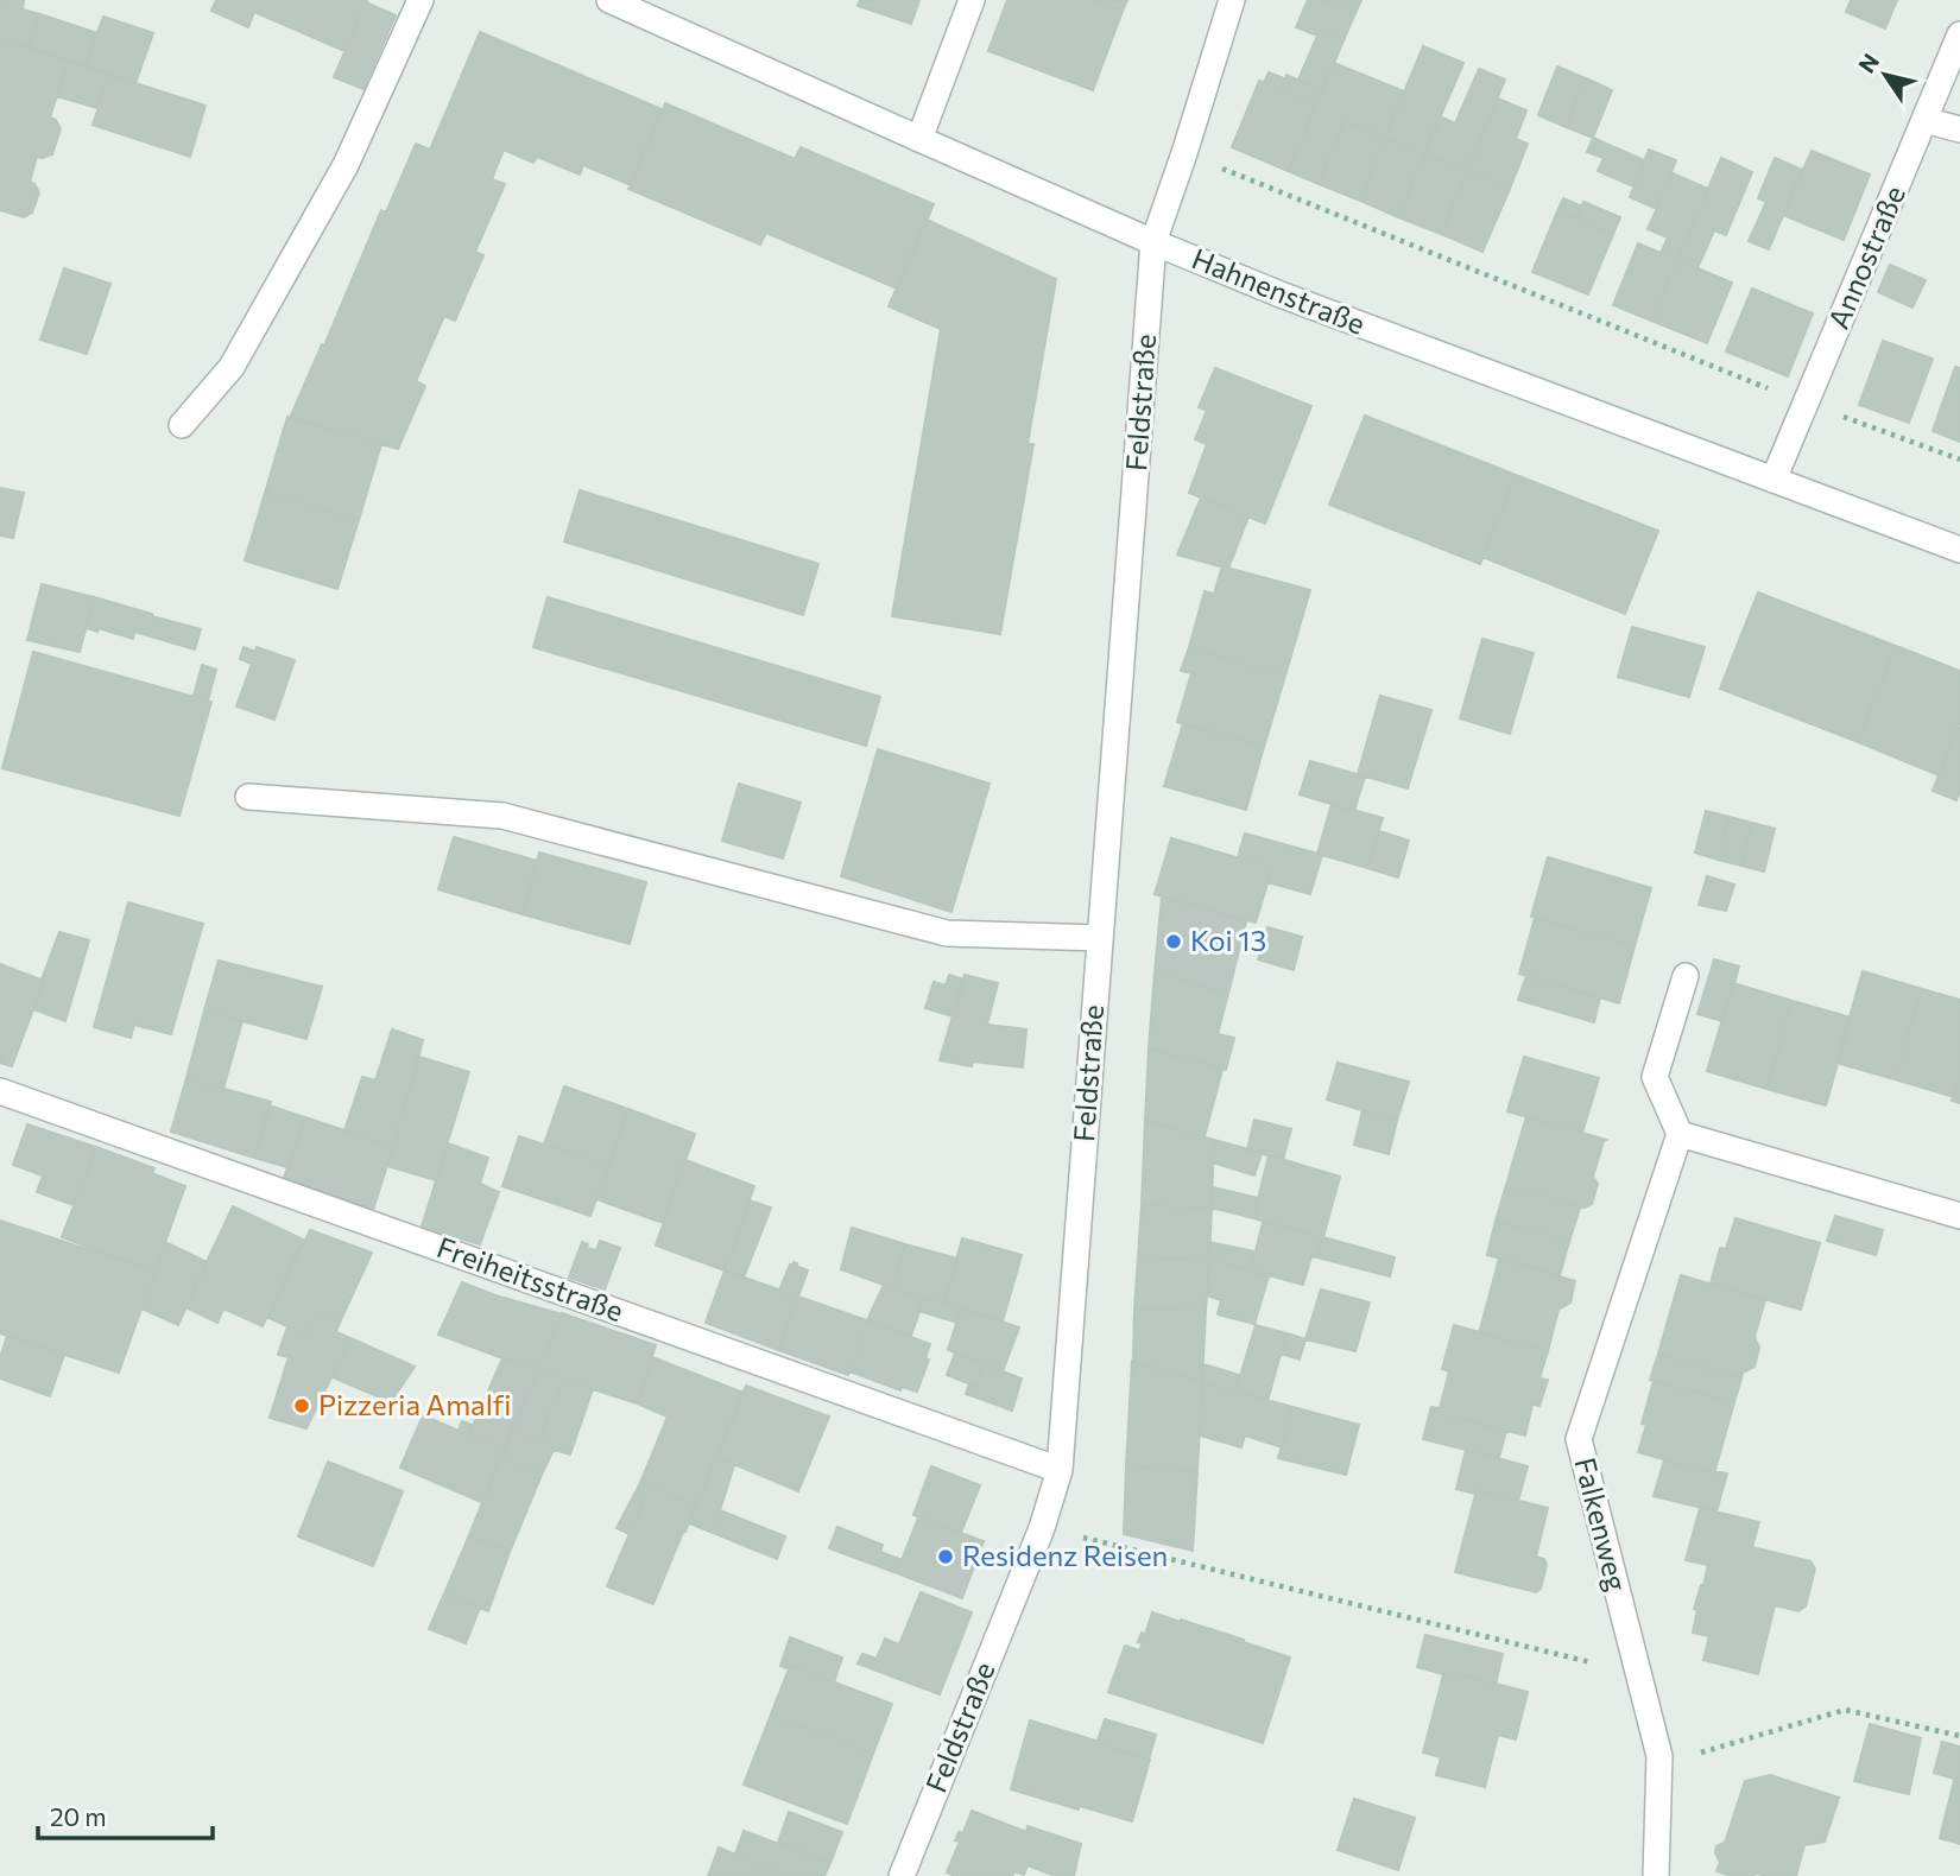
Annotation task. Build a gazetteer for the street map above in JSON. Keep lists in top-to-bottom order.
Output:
{
  "streets": {
    "street": [
      "Annostraße",
      "Hahnenstraße",
      "Feldstraße",
      "Freiheitsstraße",
      "Falkenweg"
    ]
  },
  "crossings": [
    ["Annostraße", "Hahnenstraße"],
    ["Hahnenstraße", "Feldstraße"],
    ["Feldstraße", "Freiheitsstraße"]
  ],
  "places": ["Koi 13", "Pizzeria Amalfi", "Residenz Reisen"],
  "scale_bar": "20 m",
  "north": "top left"
}
